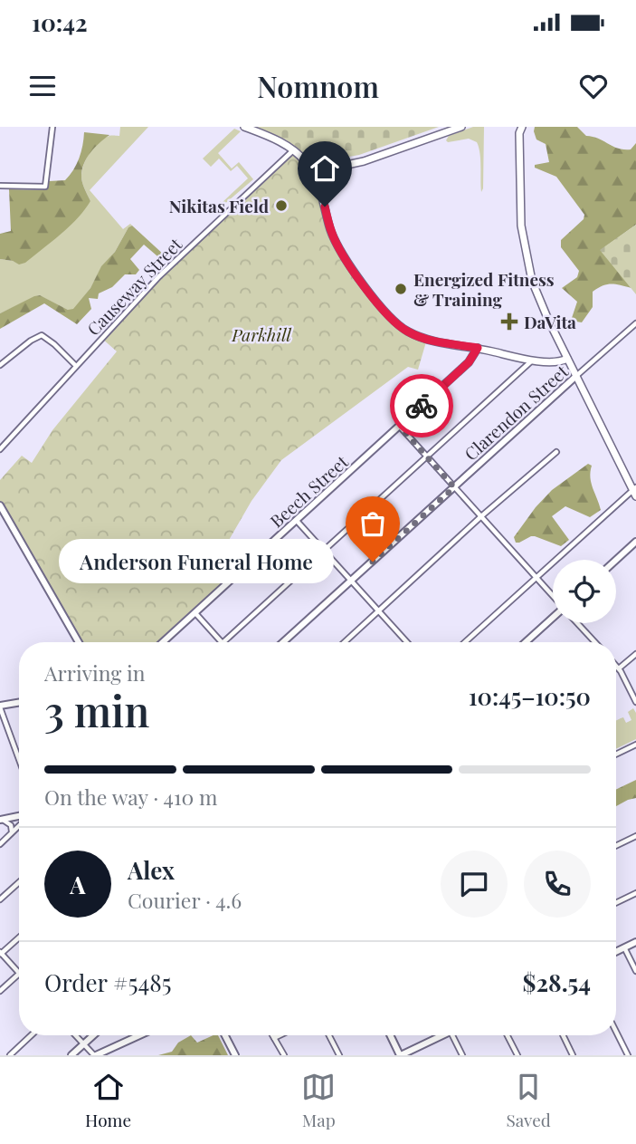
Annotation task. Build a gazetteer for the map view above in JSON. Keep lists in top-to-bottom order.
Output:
{
  "streets": {
    "street": ["Causeway Street", "Clarendon Street", "Beech Street"]
  },
  "parks": ["Parkhill"],
  "places": {
    "other": ["Nikitas Field", "Energized Fitness & Training", "Anderson Funeral Home"],
    "health": ["DaVita"]
  },
  "page": {
    "status": "10:42",
    "header": "Nomnom",
    "bubble": "Anderson Funeral Home",
    "heading": ["3 min", "Arriving in", "10:45–10:50"],
    "panel": [
      "Alex",
      "Courier · 4.6",
      "Order #5485",
      "$28.54"
    ],
    "bar": "On the way · 410 m",
    "round": "A",
    "tabs": ["Home", "Map", "Saved"]
  }
}
